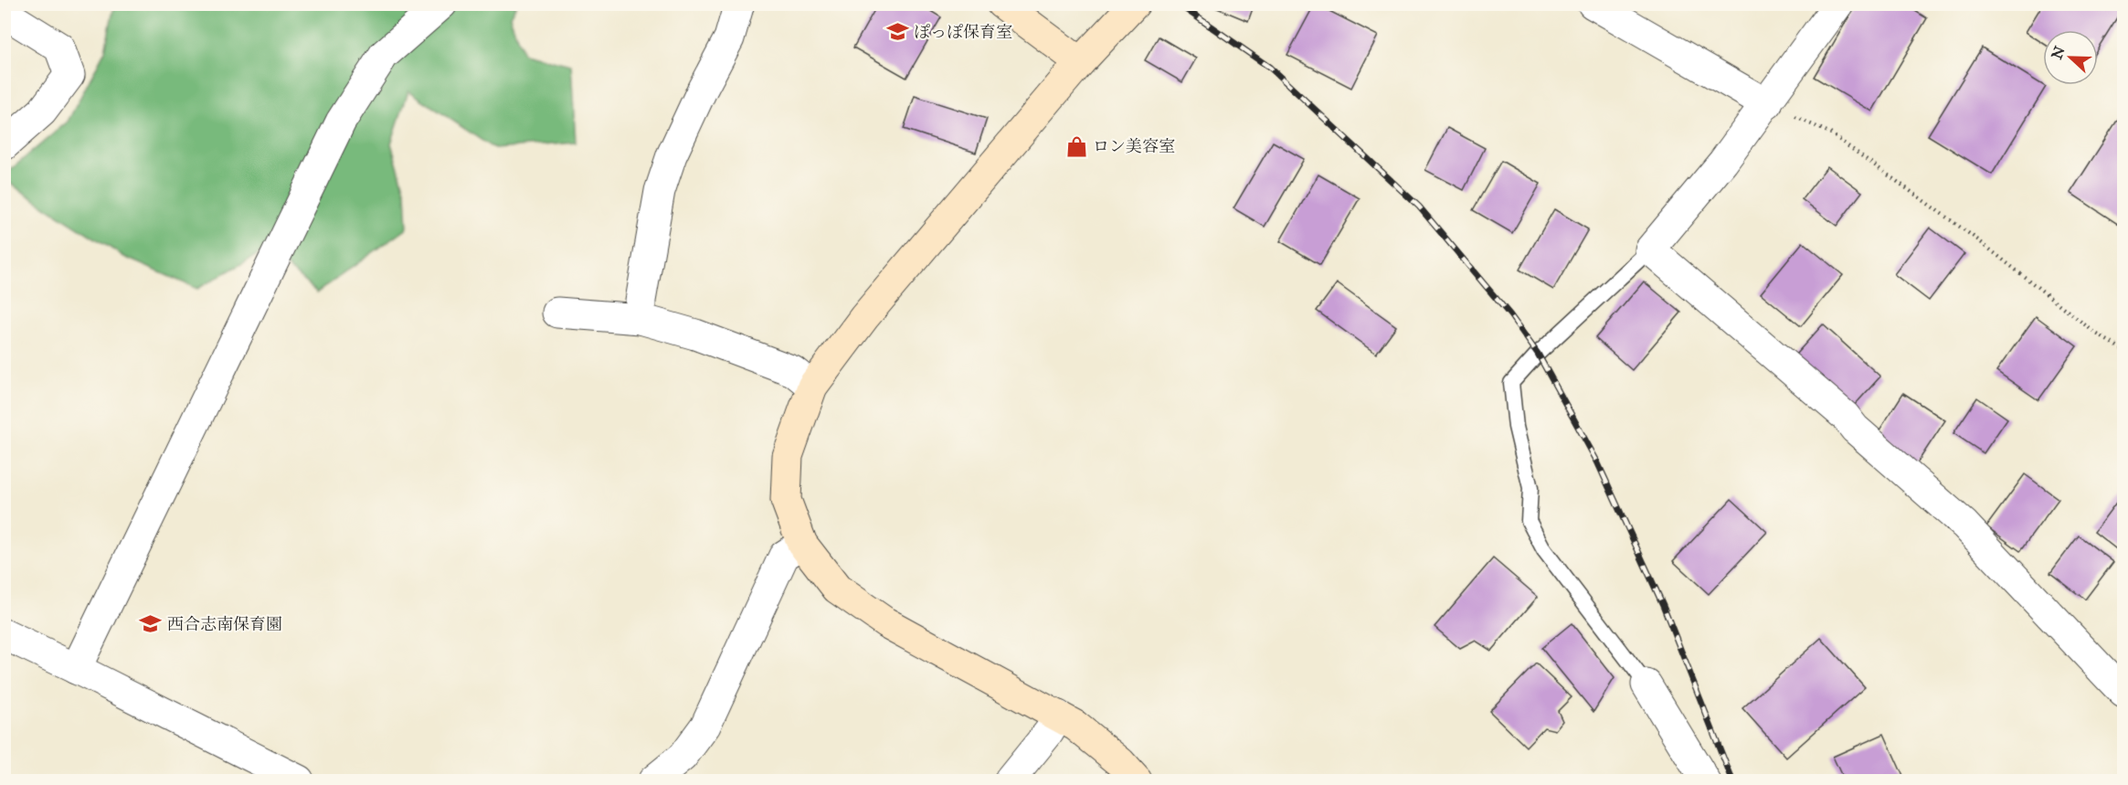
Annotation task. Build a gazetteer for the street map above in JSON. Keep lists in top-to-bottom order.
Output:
{
  "places": {
    "school or university": ["ぽっぽ保育室", "西合志南保育園"],
    "shop": ["ロン美容室"]
  },
  "north": "left"
}
